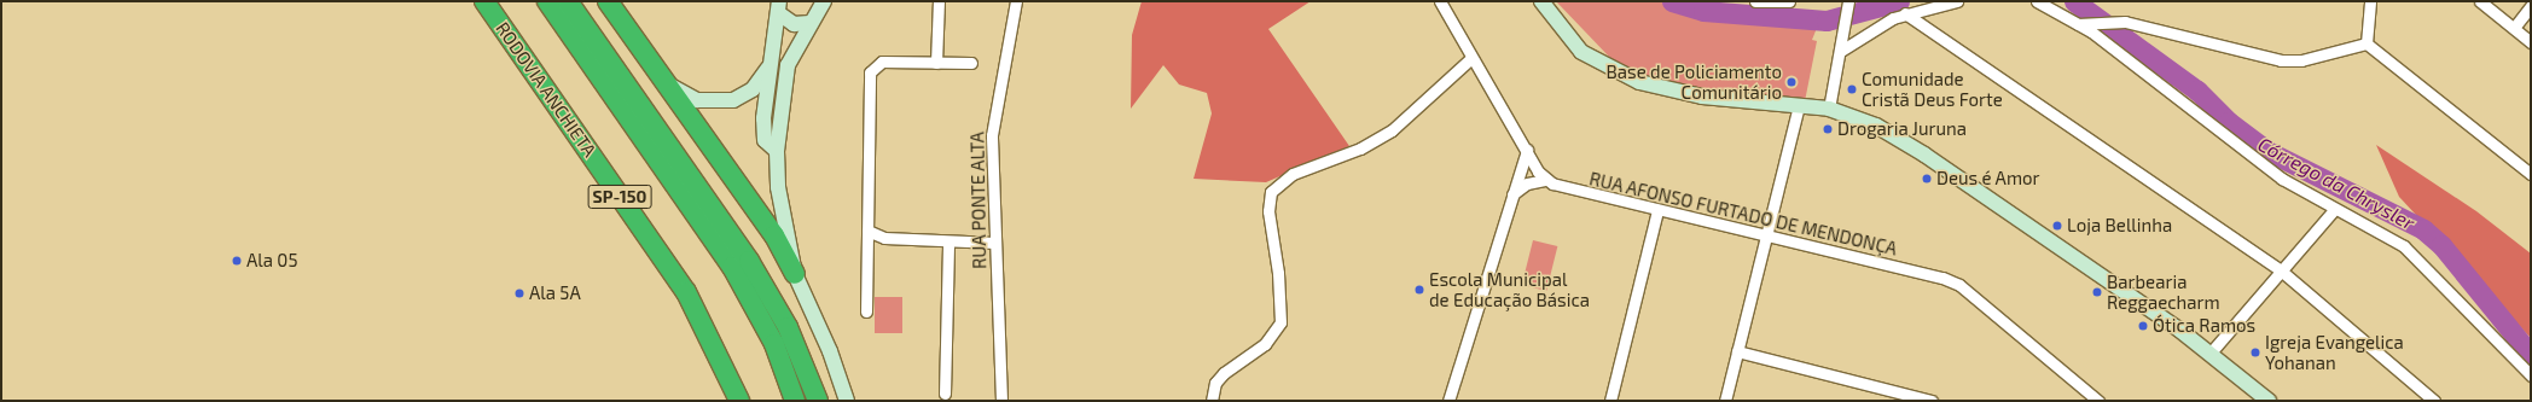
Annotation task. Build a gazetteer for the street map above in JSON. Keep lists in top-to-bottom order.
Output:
{
  "streets": {
    "highway": ["RODOVIA ANCHIETA", "SP-150"],
    "street": ["RUA PONTE ALTA", "RUA AFONSO FURTADO DE MENDONÇA"]
  },
  "water": ["Córrego da Chrysler"],
  "places": [
    "Base de Policiamento Comunitário",
    "Comunidade Cristã Deus Forte",
    "Drogaria Juruna",
    "Deus é Amor",
    "Loja Bellinha",
    "Ala 05",
    "Escola Municipal de Educação Básica",
    "Barbearia Reggaecharm",
    "Ala 5A",
    "Ótica Ramos",
    "Igreja Evangelica Yohanan"
  ]
}
